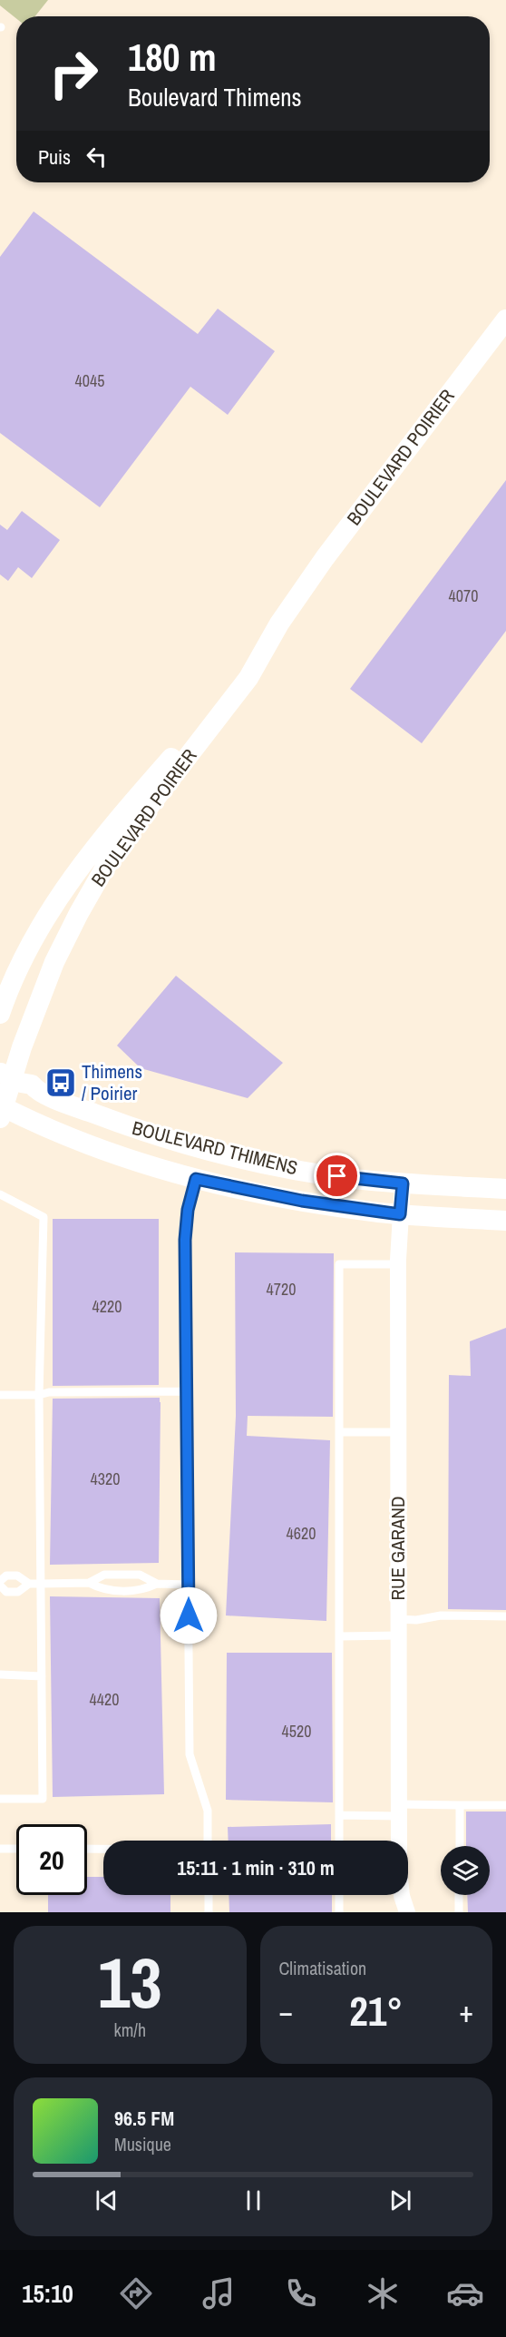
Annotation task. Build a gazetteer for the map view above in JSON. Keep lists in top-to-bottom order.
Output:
{
  "streets": {
    "street": ["BOULEVARD POIRIER", "BOULEVARD THIMENS", "RUE GARAND"]
  },
  "crossings": [
    ["BOULEVARD POIRIER", "BOULEVARD THIMENS"],
    ["BOULEVARD THIMENS", "RUE GARAND"]
  ],
  "places": {
    "bus stop": ["Thimens / Poirier"]
  },
  "house_numbers": [
    "4045",
    "4070",
    "4720",
    "4220",
    "4320",
    "4620",
    "4420",
    "4520"
  ],
  "page": {
    "turn": ["180 m", "Boulevard Thimens"],
    "then": "Puis",
    "limit": "20",
    "trip": "15:11 · 1 min · 310 m",
    "tile": [
      ["13", "km/h"],
      "Climatisation"
    ],
    "heat": ["−", "21°", "+"],
    "song": ["96.5 FM", "Musique"],
    "tabs": "15:10"
  }
}
